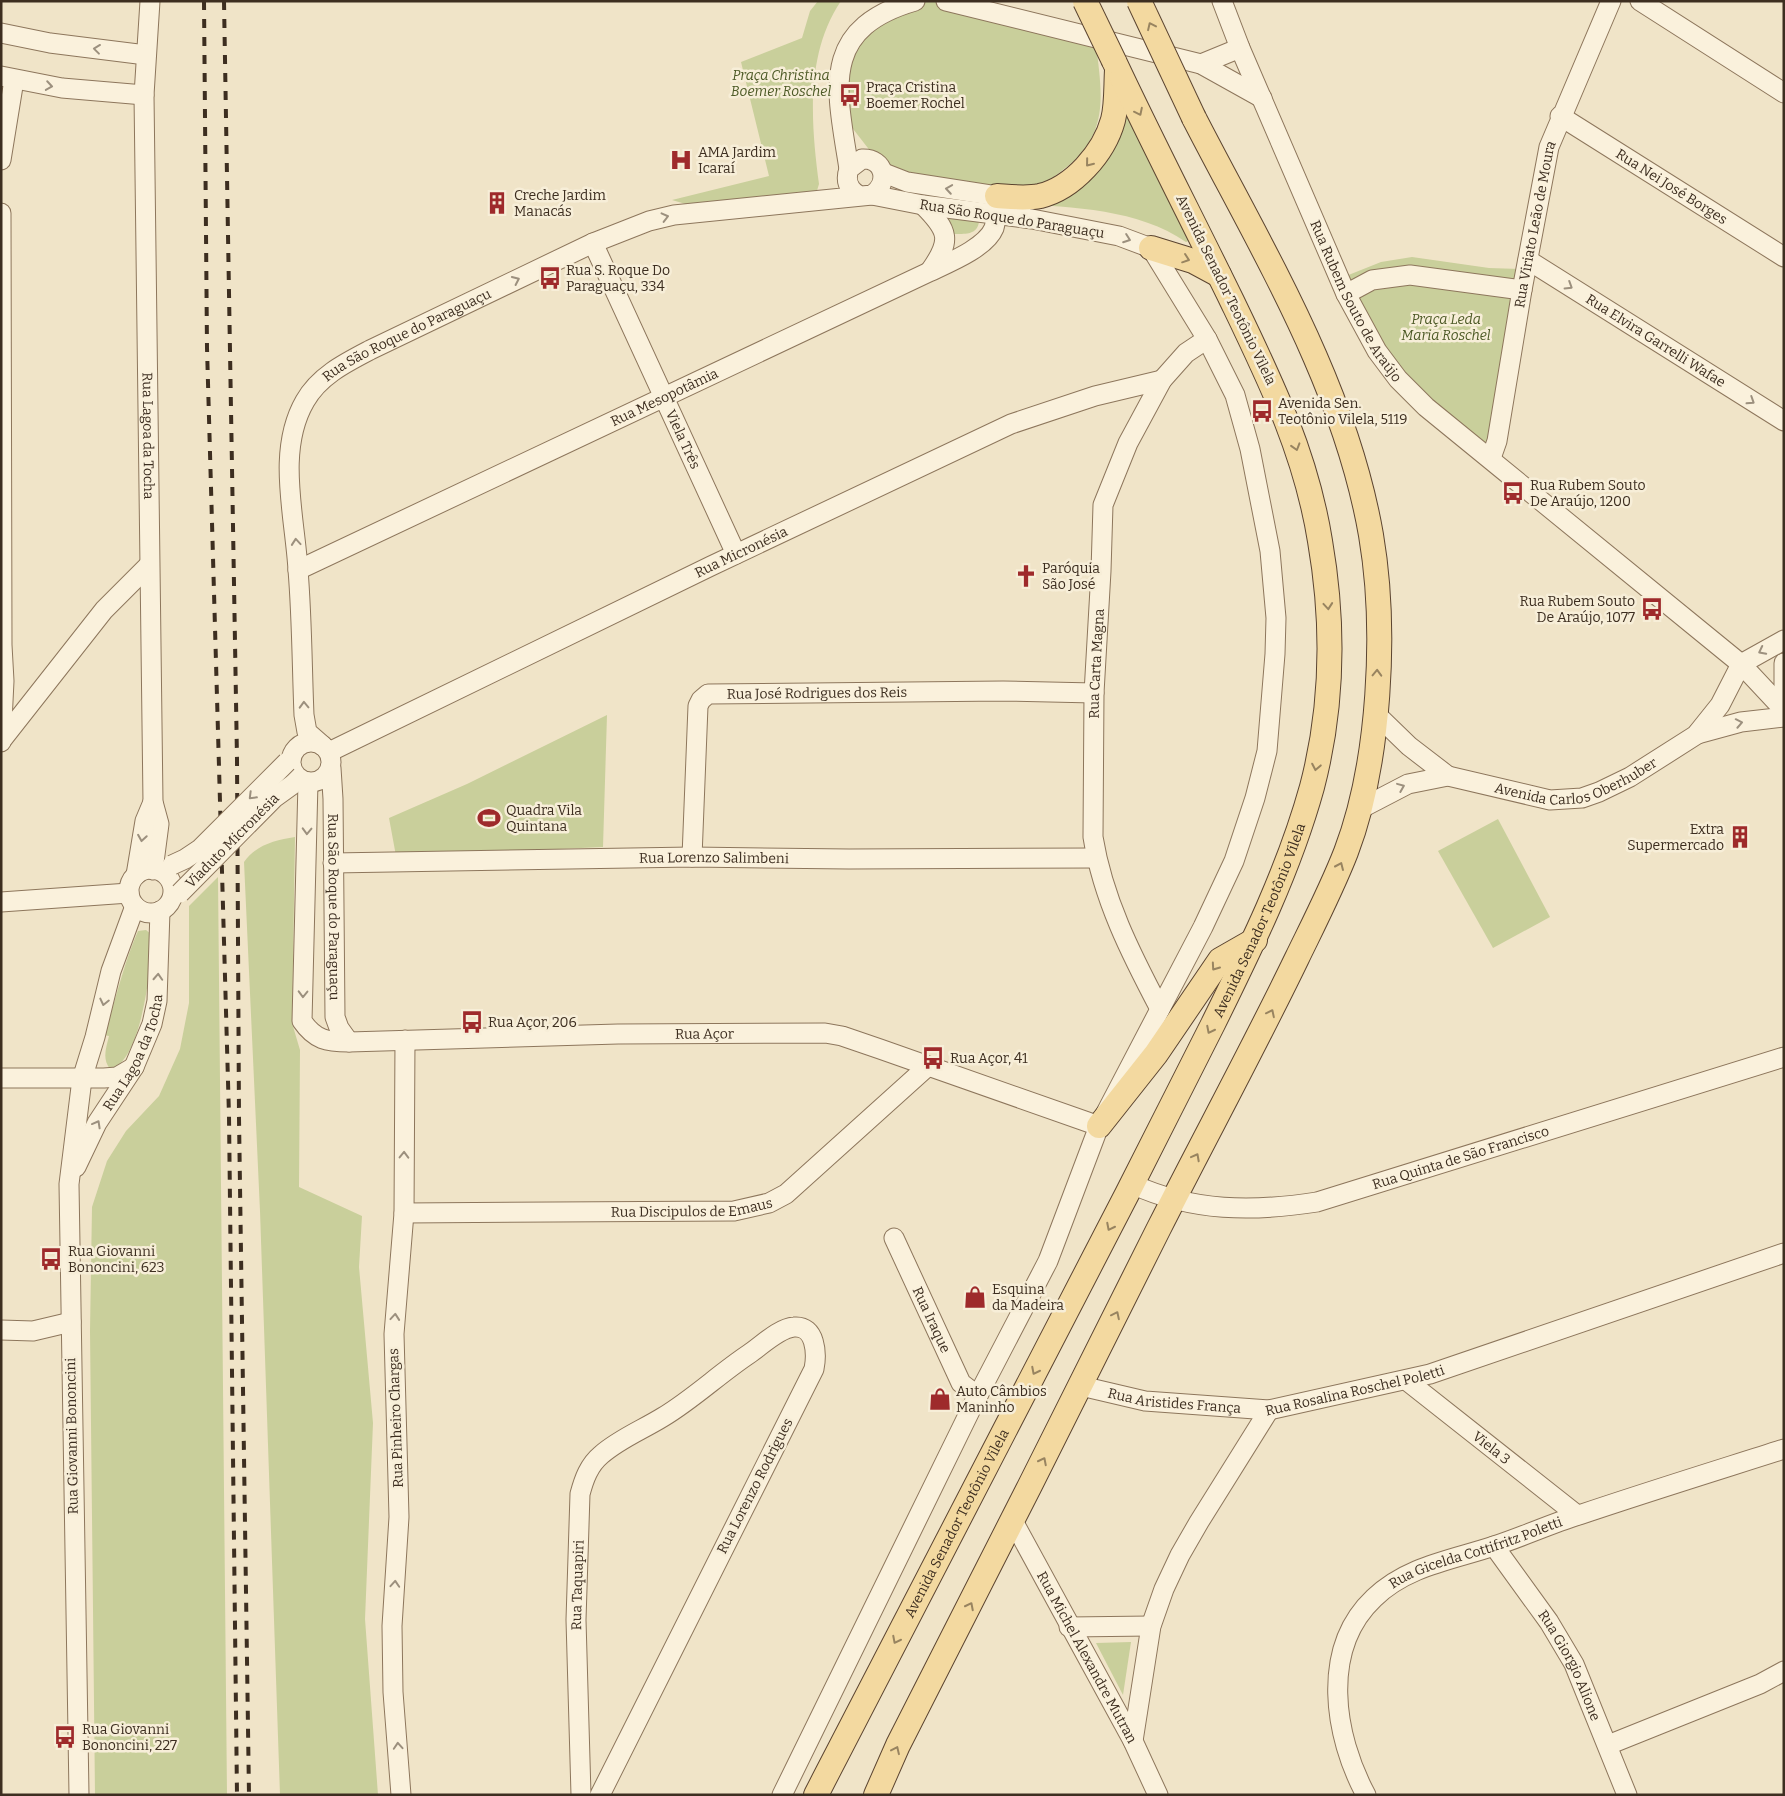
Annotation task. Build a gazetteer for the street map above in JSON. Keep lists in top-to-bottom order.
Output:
{
  "streets": {
    "main road": ["Avenida Senador Teotônio Vilela"],
    "street": [
      "Rua Nei José Borges",
      "Rua São Roque do Paraguaçu",
      "Rua Viriato Leão de Moura",
      "Rua Rubem Souto de Araújo",
      "Rua Elvira Garrelli Wafae",
      "Rua Mesopotâmia",
      "Rua Lagoa da Tocha",
      "Viela Três",
      "Rua Micronésia",
      "Rua Carta Magna",
      "Rua José Rodrigues dos Reis",
      "Avenida Carlos Oberhuber",
      "Viaduto Micronésia",
      "Rua Lorenzo Salimbeni",
      "Rua Açor",
      "Rua Quinta de São Francisco",
      "Rua Discipulos de Emaus",
      "Rua Iraque",
      "Rua Rosalina Roschel Poletti",
      "Rua Aristides França",
      "Rua Pinheiro Chargas",
      "Rua Giovanni Bononcini",
      "Viela 3",
      "Rua Lorenzo Rodrigues",
      "Rua Gicelda Cottifritz Poletti",
      "Rua Taquapiri",
      "Rua Michel Alexandre Mutran",
      "Rua Giorgio Alione"
    ]
  },
  "crossings": [
    ["Rua Nei José Borges", "Rua Viriato Leão de Moura"],
    ["Rua São Roque do Paraguaçu", "Rua Mesopotâmia"],
    ["Rua São Roque do Paraguaçu", "Viela Três"],
    ["Rua São Roque do Paraguaçu", "Rua Micronésia"],
    ["Rua São Roque do Paraguaçu", "Viaduto Micronésia"],
    ["Rua São Roque do Paraguaçu", "Rua Lorenzo Salimbeni"],
    ["Rua São Roque do Paraguaçu", "Rua Açor"],
    ["Rua Viriato Leão de Moura", "Rua Rubem Souto de Araújo"],
    ["Rua Viriato Leão de Moura", "Rua Elvira Garrelli Wafae"],
    ["Avenida Senador Teotônio Vilela", "Rua Quinta de São Francisco"],
    ["Rua Rubem Souto de Araújo", "Avenida Carlos Oberhuber"],
    ["Rua Mesopotâmia", "Viela Três"],
    ["Rua Lagoa da Tocha", "Viaduto Micronésia"],
    ["Rua Lagoa da Tocha", "Rua Giovanni Bononcini"],
    ["Viela Três", "Rua Micronésia"],
    ["Rua Micronésia", "Rua Carta Magna"],
    ["Rua Micronésia", "Viaduto Micronésia"],
    ["Rua Carta Magna", "Rua José Rodrigues dos Reis"],
    ["Rua Carta Magna", "Rua Lorenzo Salimbeni"],
    ["Rua José Rodrigues dos Reis", "Rua Lorenzo Salimbeni"],
    ["Rua Açor", "Rua Discipulos de Emaus"],
    ["Rua Açor", "Rua Pinheiro Chargas"],
    ["Rua Discipulos de Emaus", "Rua Pinheiro Chargas"],
    ["Rua Rosalina Roschel Poletti", "Rua Aristides França"],
    ["Rua Rosalina Roschel Poletti", "Viela 3"],
    ["Rua Rosalina Roschel Poletti", "Rua Michel Alexandre Mutran"],
    ["Viela 3", "Rua Gicelda Cottifritz Poletti"],
    ["Rua Lorenzo Rodrigues", "Rua Taquapiri"],
    ["Rua Gicelda Cottifritz Poletti", "Rua Giorgio Alione"]
  ],
  "one_way": ["Rua Elvira Garrelli Wafae", "Rua Pinheiro Chargas"],
  "parks": ["Praça Christina Boemer Roschel", "Praça Leda Maria Roschel"],
  "places": {
    "bus stop": [
      "Praça Cristina Boemer Rochel",
      "Rua S. Roque Do Paraguaçu, 334",
      "Avenida Sen. Teotônio Vilela, 5119",
      "Rua Rubem Souto De Araújo, 1200",
      "Rua Rubem Souto De Araújo, 1077",
      "Rua Açor, 206",
      "Rua Açor, 41",
      "Rua Giovanni Bononcini, 623",
      "Rua Giovanni Bononcini, 227"
    ],
    "hospital": ["AMA Jardim Icaraí"],
    "building": ["Creche Jardim Manacás", "Extra Supermercado"],
    "church": ["Paróquia São José"],
    "sports": ["Quadra Vila Quintana"],
    "shop": ["Esquina da Madeira", "Auto Câmbios Maninho"]
  }
}
